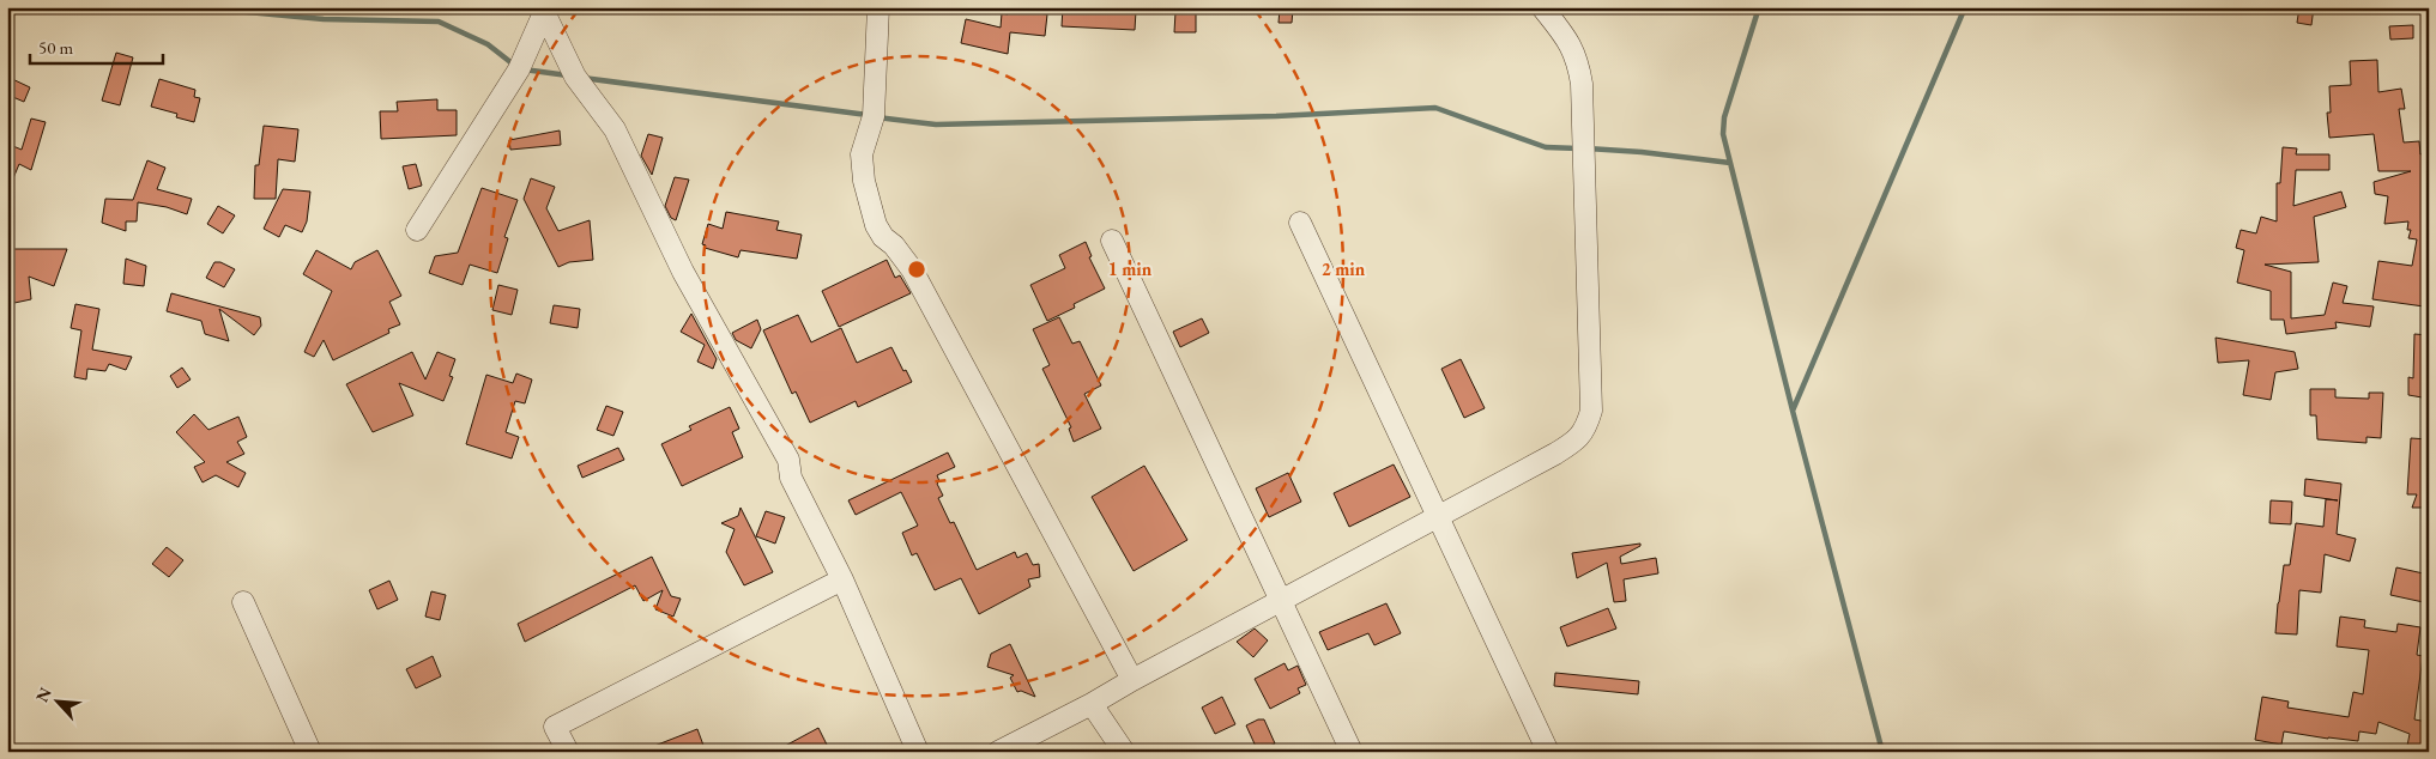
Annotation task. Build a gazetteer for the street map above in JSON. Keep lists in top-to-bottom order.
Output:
{
  "scale_bar": "50 m",
  "north": "top left",
  "rings": ["1 min", "2 min"]
}
